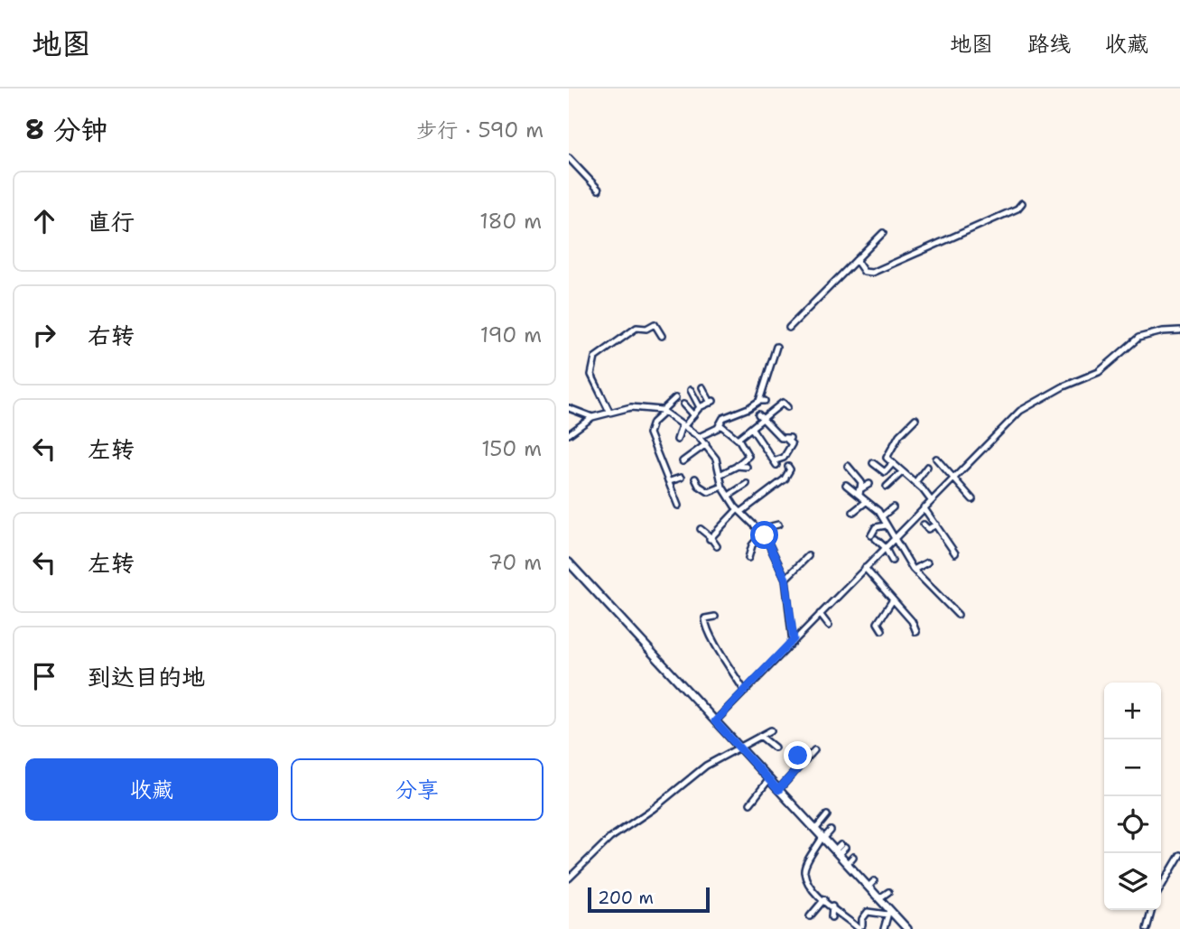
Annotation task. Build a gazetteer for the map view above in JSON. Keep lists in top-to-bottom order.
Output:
{
  "scale_bar": "200 m",
  "page": {
    "header": "地图",
    "nav": ["地图", "路线", "收藏"],
    "heading": ["8 分钟", "步行 · 590 m"],
    "list": [
      ["直行", "180 m"],
      ["右转", "190 m"],
      ["左转", "150 m"],
      ["左转", "70 m"],
      "到达目的地"
    ],
    "map_buttons": ["+", "−"],
    "buttons": ["收藏", "分享"],
    "scale": "200 m"
  }
}
